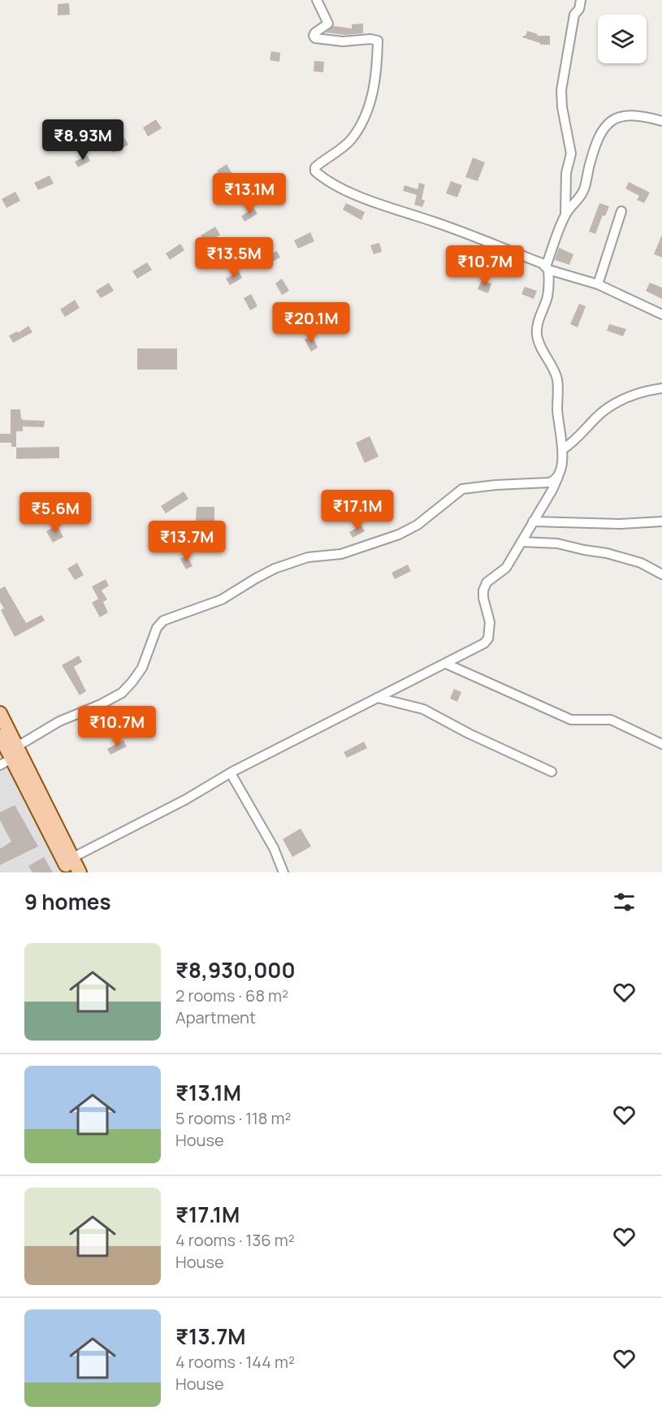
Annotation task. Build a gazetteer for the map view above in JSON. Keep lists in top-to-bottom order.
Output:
{
  "page": {
    "price": [
      "₹8.93M",
      "₹13.1M",
      "₹13.5M",
      "₹10.7M",
      "₹20.1M",
      "₹17.1M",
      "₹5.6M",
      "₹13.7M",
      "₹10.7M"
    ],
    "heading": "9 homes",
    "list": [
      {
        "name": "₹8,930,000",
        "note": "2 rooms · 68 m² · Apartment"
      },
      {
        "name": "₹13.1M",
        "note": "5 rooms · 118 m² · House"
      },
      {
        "name": "₹17.1M",
        "note": "4 rooms · 136 m² · House"
      },
      {
        "name": "₹13.7M",
        "note": "4 rooms · 144 m² · House"
      }
    ]
  }
}
